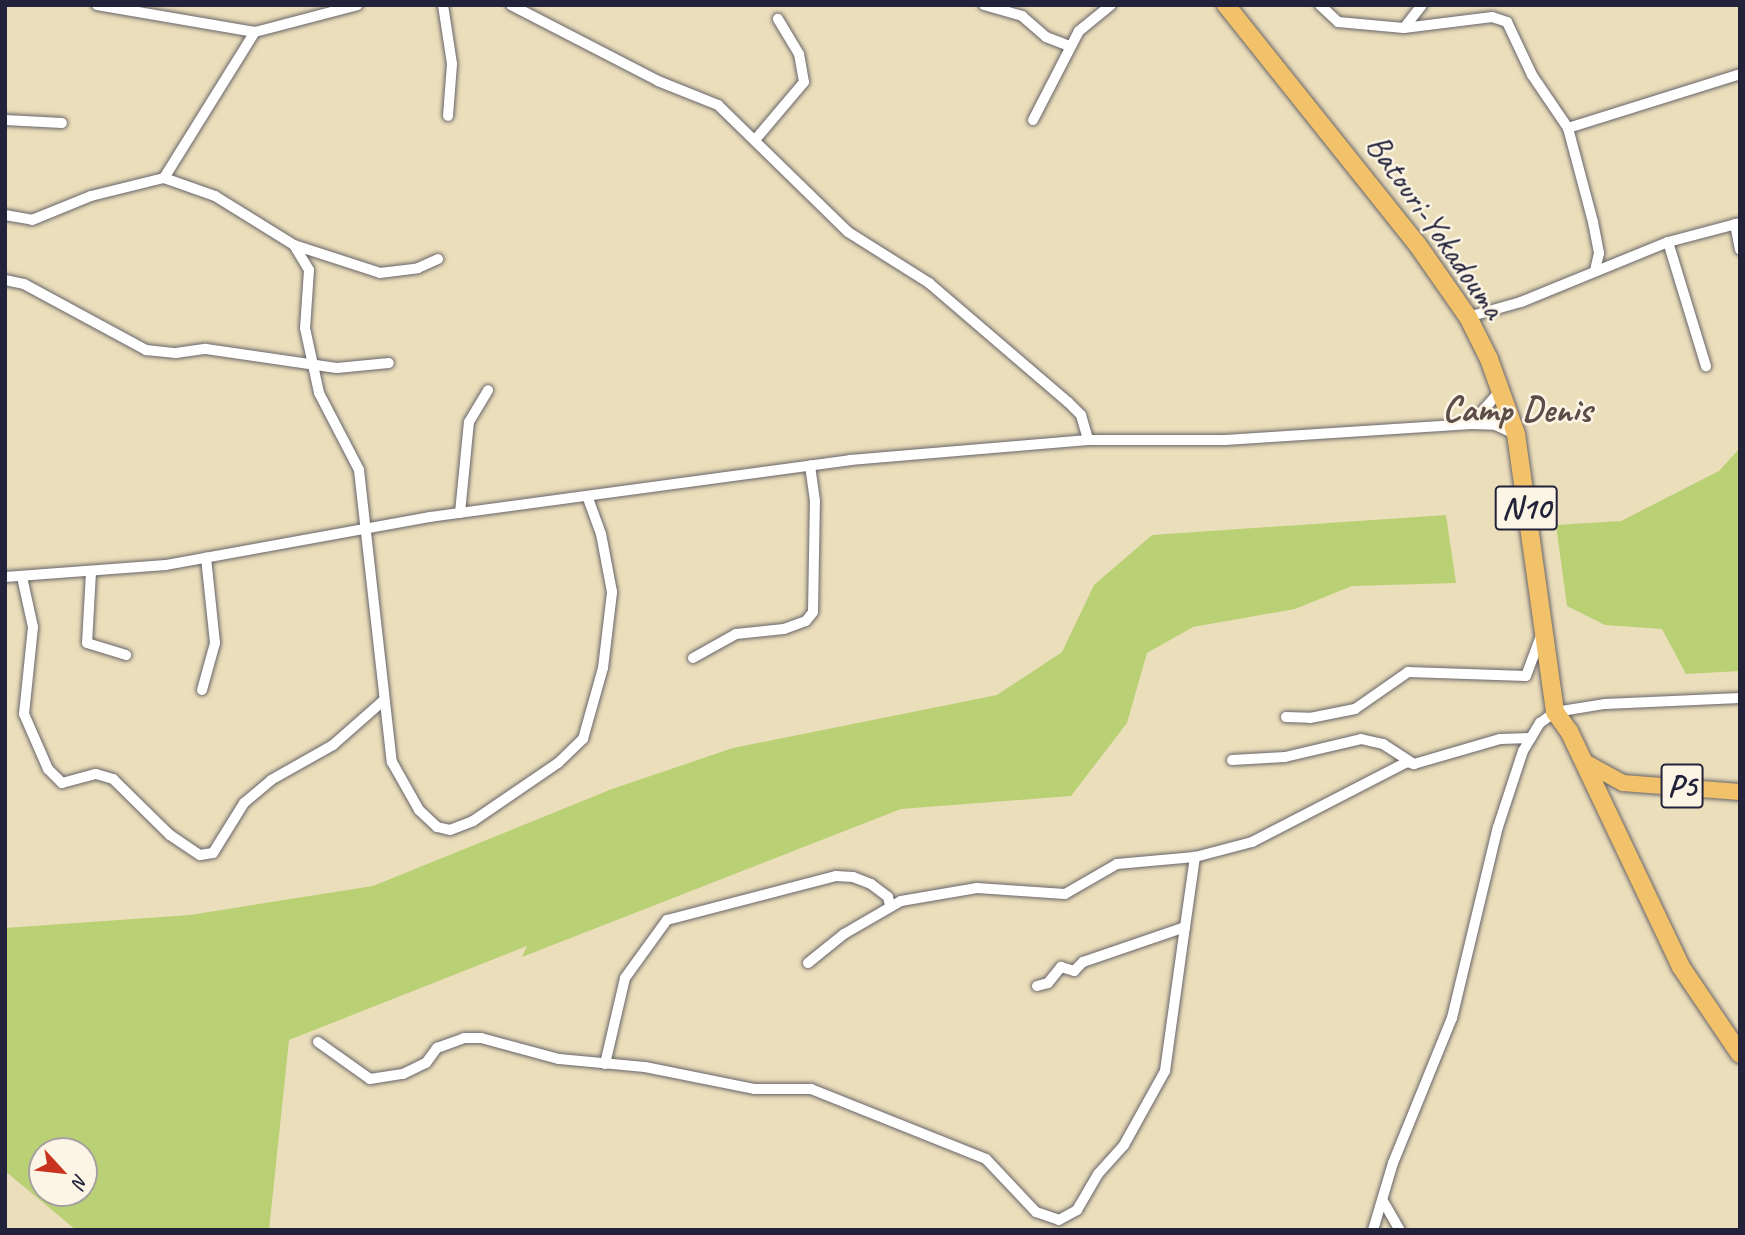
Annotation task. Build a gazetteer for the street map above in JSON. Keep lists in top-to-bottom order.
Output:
{
  "streets": {
    "highway": ["Batouri-Yokadouma", "N10"],
    "main road": ["P5"]
  },
  "crossings": [
    ["Batouri-Yokadouma", "P5"]
  ],
  "districts": ["Camp Denis"],
  "north": "bottom right"
}
